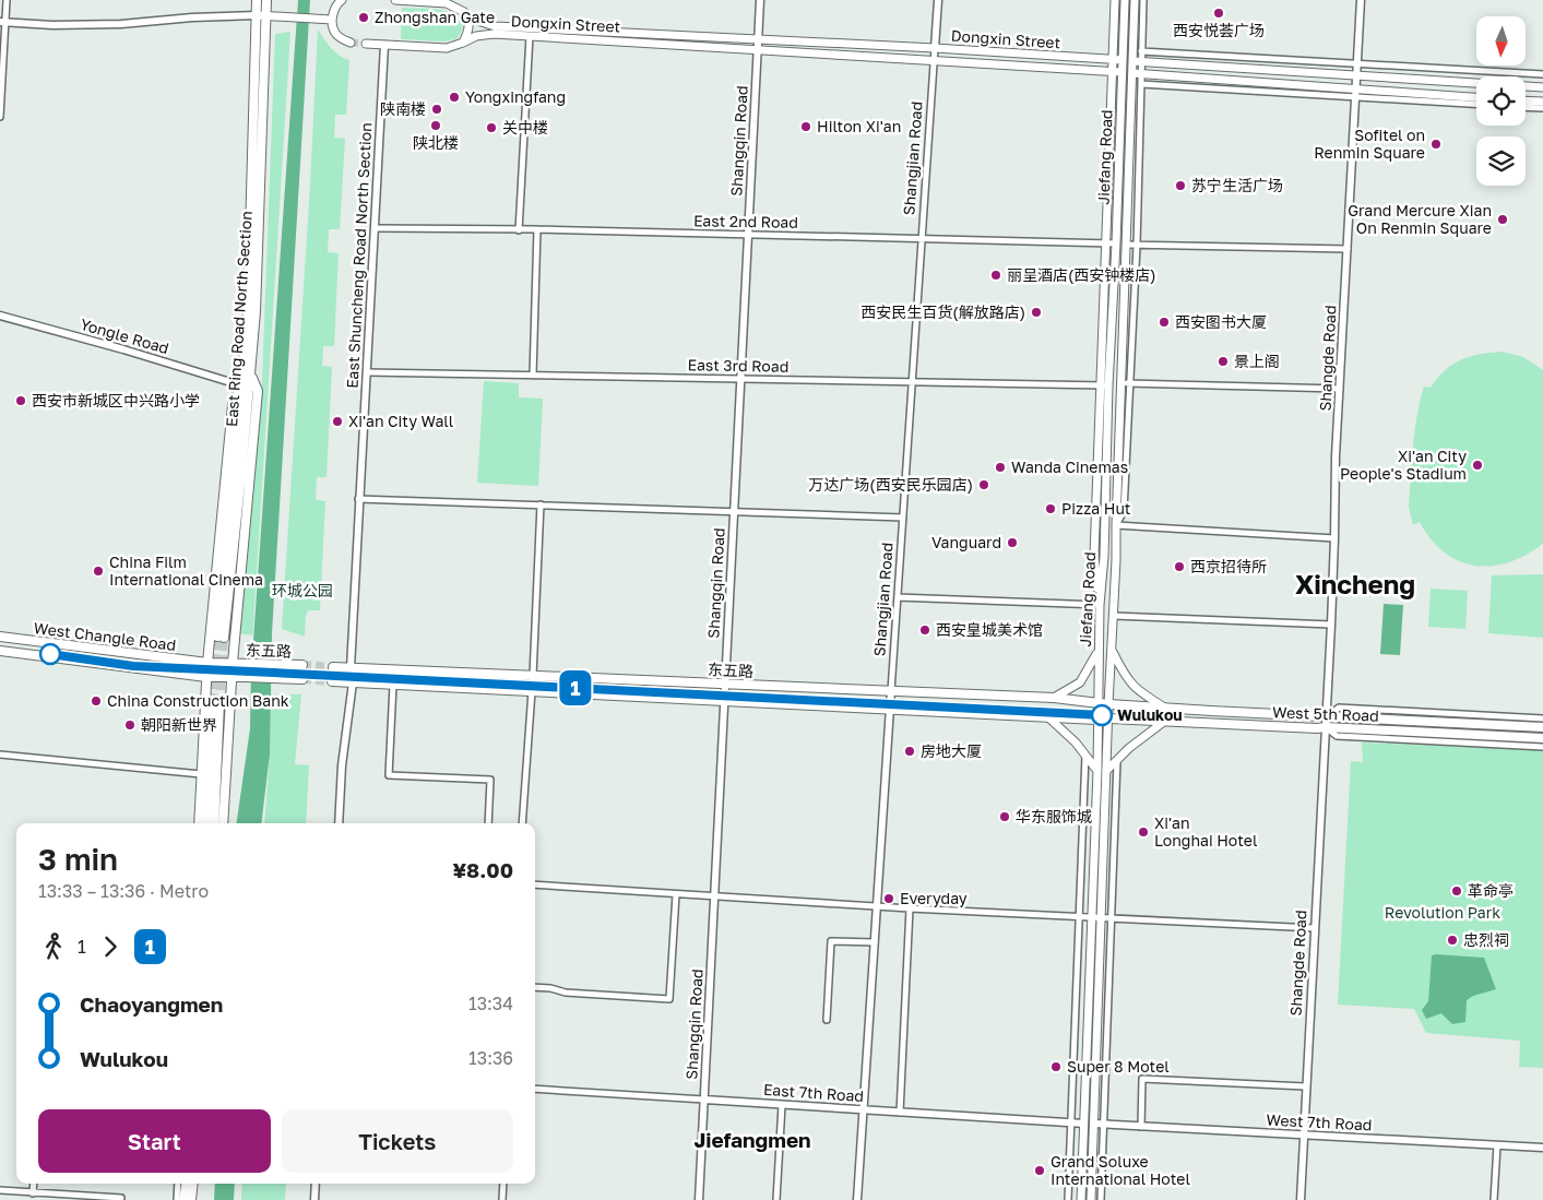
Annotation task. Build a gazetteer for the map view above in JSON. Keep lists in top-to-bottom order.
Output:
{
  "streets": {
    "main road": [
      "Dongxin Street",
      "Jiefang Road",
      "East Ring Road North Section",
      "West Changle Road",
      "东五路",
      "West 5th Road",
      "East 7th Road"
    ],
    "street": [
      "Shangqin Road",
      "Shangjian Road",
      "East 2nd Road",
      "East Shuncheng Road North Section",
      "Yongle Road",
      "Shangde Road",
      "East 3rd Road",
      "West 7th Road"
    ]
  },
  "crossings": [
    ["Dongxin Street", "Shangqin Road"],
    ["Dongxin Street", "Jiefang Road"],
    ["Dongxin Street", "Shangjian Road"],
    ["Dongxin Street", "East Shuncheng Road North Section"],
    ["Dongxin Street", "Shangde Road"],
    ["Shangqin Road", "East 2nd Road"],
    ["Shangqin Road", "East 3rd Road"],
    ["Shangqin Road", "东五路"],
    ["Shangqin Road", "West 5th Road"],
    ["Shangqin Road", "East 7th Road"],
    ["Jiefang Road", "East 2nd Road"],
    ["Jiefang Road", "East 3rd Road"],
    ["Jiefang Road", "东五路"],
    ["Jiefang Road", "West 5th Road"],
    ["Jiefang Road", "East 7th Road"],
    ["Jiefang Road", "West 7th Road"],
    ["Shangjian Road", "East 2nd Road"],
    ["Shangjian Road", "East 3rd Road"],
    ["Shangjian Road", "东五路"],
    ["Shangjian Road", "West 5th Road"],
    ["Shangjian Road", "East 7th Road"],
    ["East 2nd Road", "East Shuncheng Road North Section"],
    ["East Shuncheng Road North Section", "East 3rd Road"],
    ["East Shuncheng Road North Section", "东五路"],
    ["East Shuncheng Road North Section", "West 5th Road"],
    ["East Ring Road North Section", "Yongle Road"],
    ["Shangde Road", "West 5th Road"],
    ["Shangde Road", "West 7th Road"],
    ["West Changle Road", "东五路"],
    ["东五路", "West 5th Road"],
    ["East 7th Road", "West 7th Road"]
  ],
  "districts": ["Xincheng", "Jiefangmen"],
  "parks": ["环城公园", "Revolution Park"],
  "places": [
    "西安悦荟广场",
    "Zhongshan Gate",
    "Yongxingfang",
    "陕南楼",
    "陕北楼",
    "Hilton Xi'an",
    "关中楼",
    "Sofitel on Renmin Square",
    "苏宁生活广场",
    "Grand Mercure Xian On Renmin Square",
    "丽呈酒店(西安钟楼店)",
    "西安民生百货(解放路店)",
    "西安图书大厦",
    "景上阁",
    "西安市新城区中兴路小学",
    "Xi'an City Wall",
    "Xi'an City People's Stadium",
    "Wanda Cinemas",
    "万达广场(西安民乐园店)",
    "Pizza Hut",
    "Vanguard",
    "西京招待所",
    "China Film International Cinema",
    "西安皇城美术馆",
    "China Construction Bank",
    "Wulukou",
    "朝阳新世界",
    "房地大厦",
    "华东服饰城",
    "Xi'an Longhai Hotel",
    "革命亭",
    "Everyday",
    "忠烈祠",
    "Super 8 Motel",
    "Grand Soluxe International Hotel"
  ],
  "lines": ["metro line 1"],
  "north": "bottom",
  "page": {
    "on_map": "1",
    "heading": ["3 min", "13:33 – 13:36 · Metro", "¥8.00"],
    "legs": ["1", "1"],
    "list": [
      {
        "name": "Chaoyangmen",
        "value": "13:34"
      },
      {
        "name": "Wulukou",
        "value": "13:36"
      }
    ],
    "buttons": ["Start", "Tickets"]
  }
}
